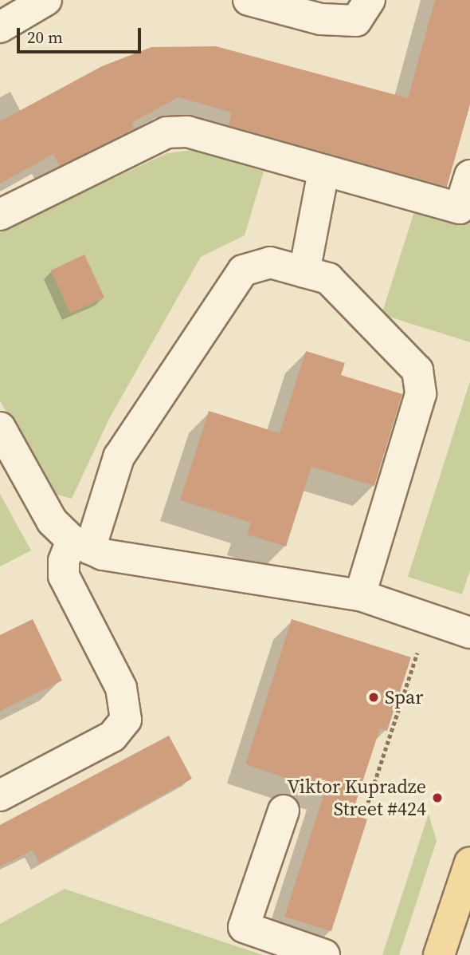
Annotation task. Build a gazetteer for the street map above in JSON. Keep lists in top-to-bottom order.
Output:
{
  "places": ["Spar", "Viktor Kupradze Street #424"],
  "scale_bar": "20 m"
}
